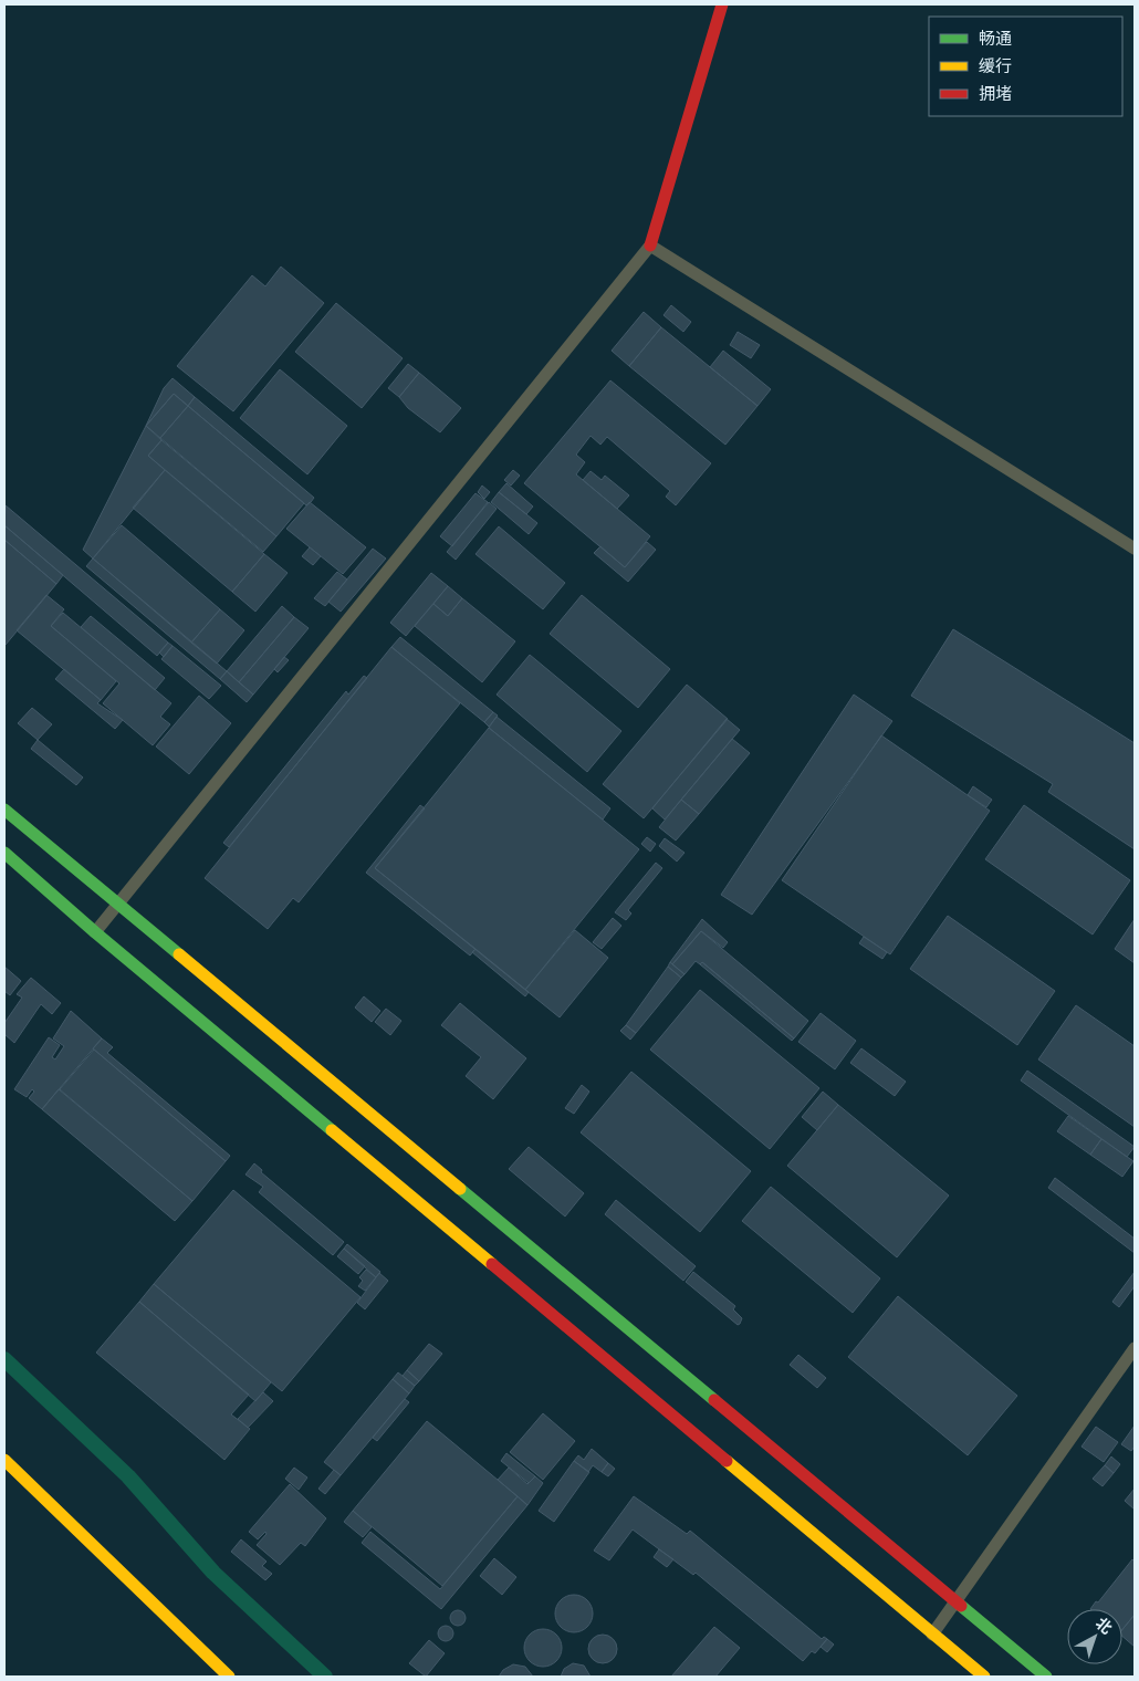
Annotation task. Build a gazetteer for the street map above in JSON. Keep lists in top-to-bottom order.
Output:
{
  "legend": ["畅通", "缓行", "拥堵"],
  "north": "top right"
}
